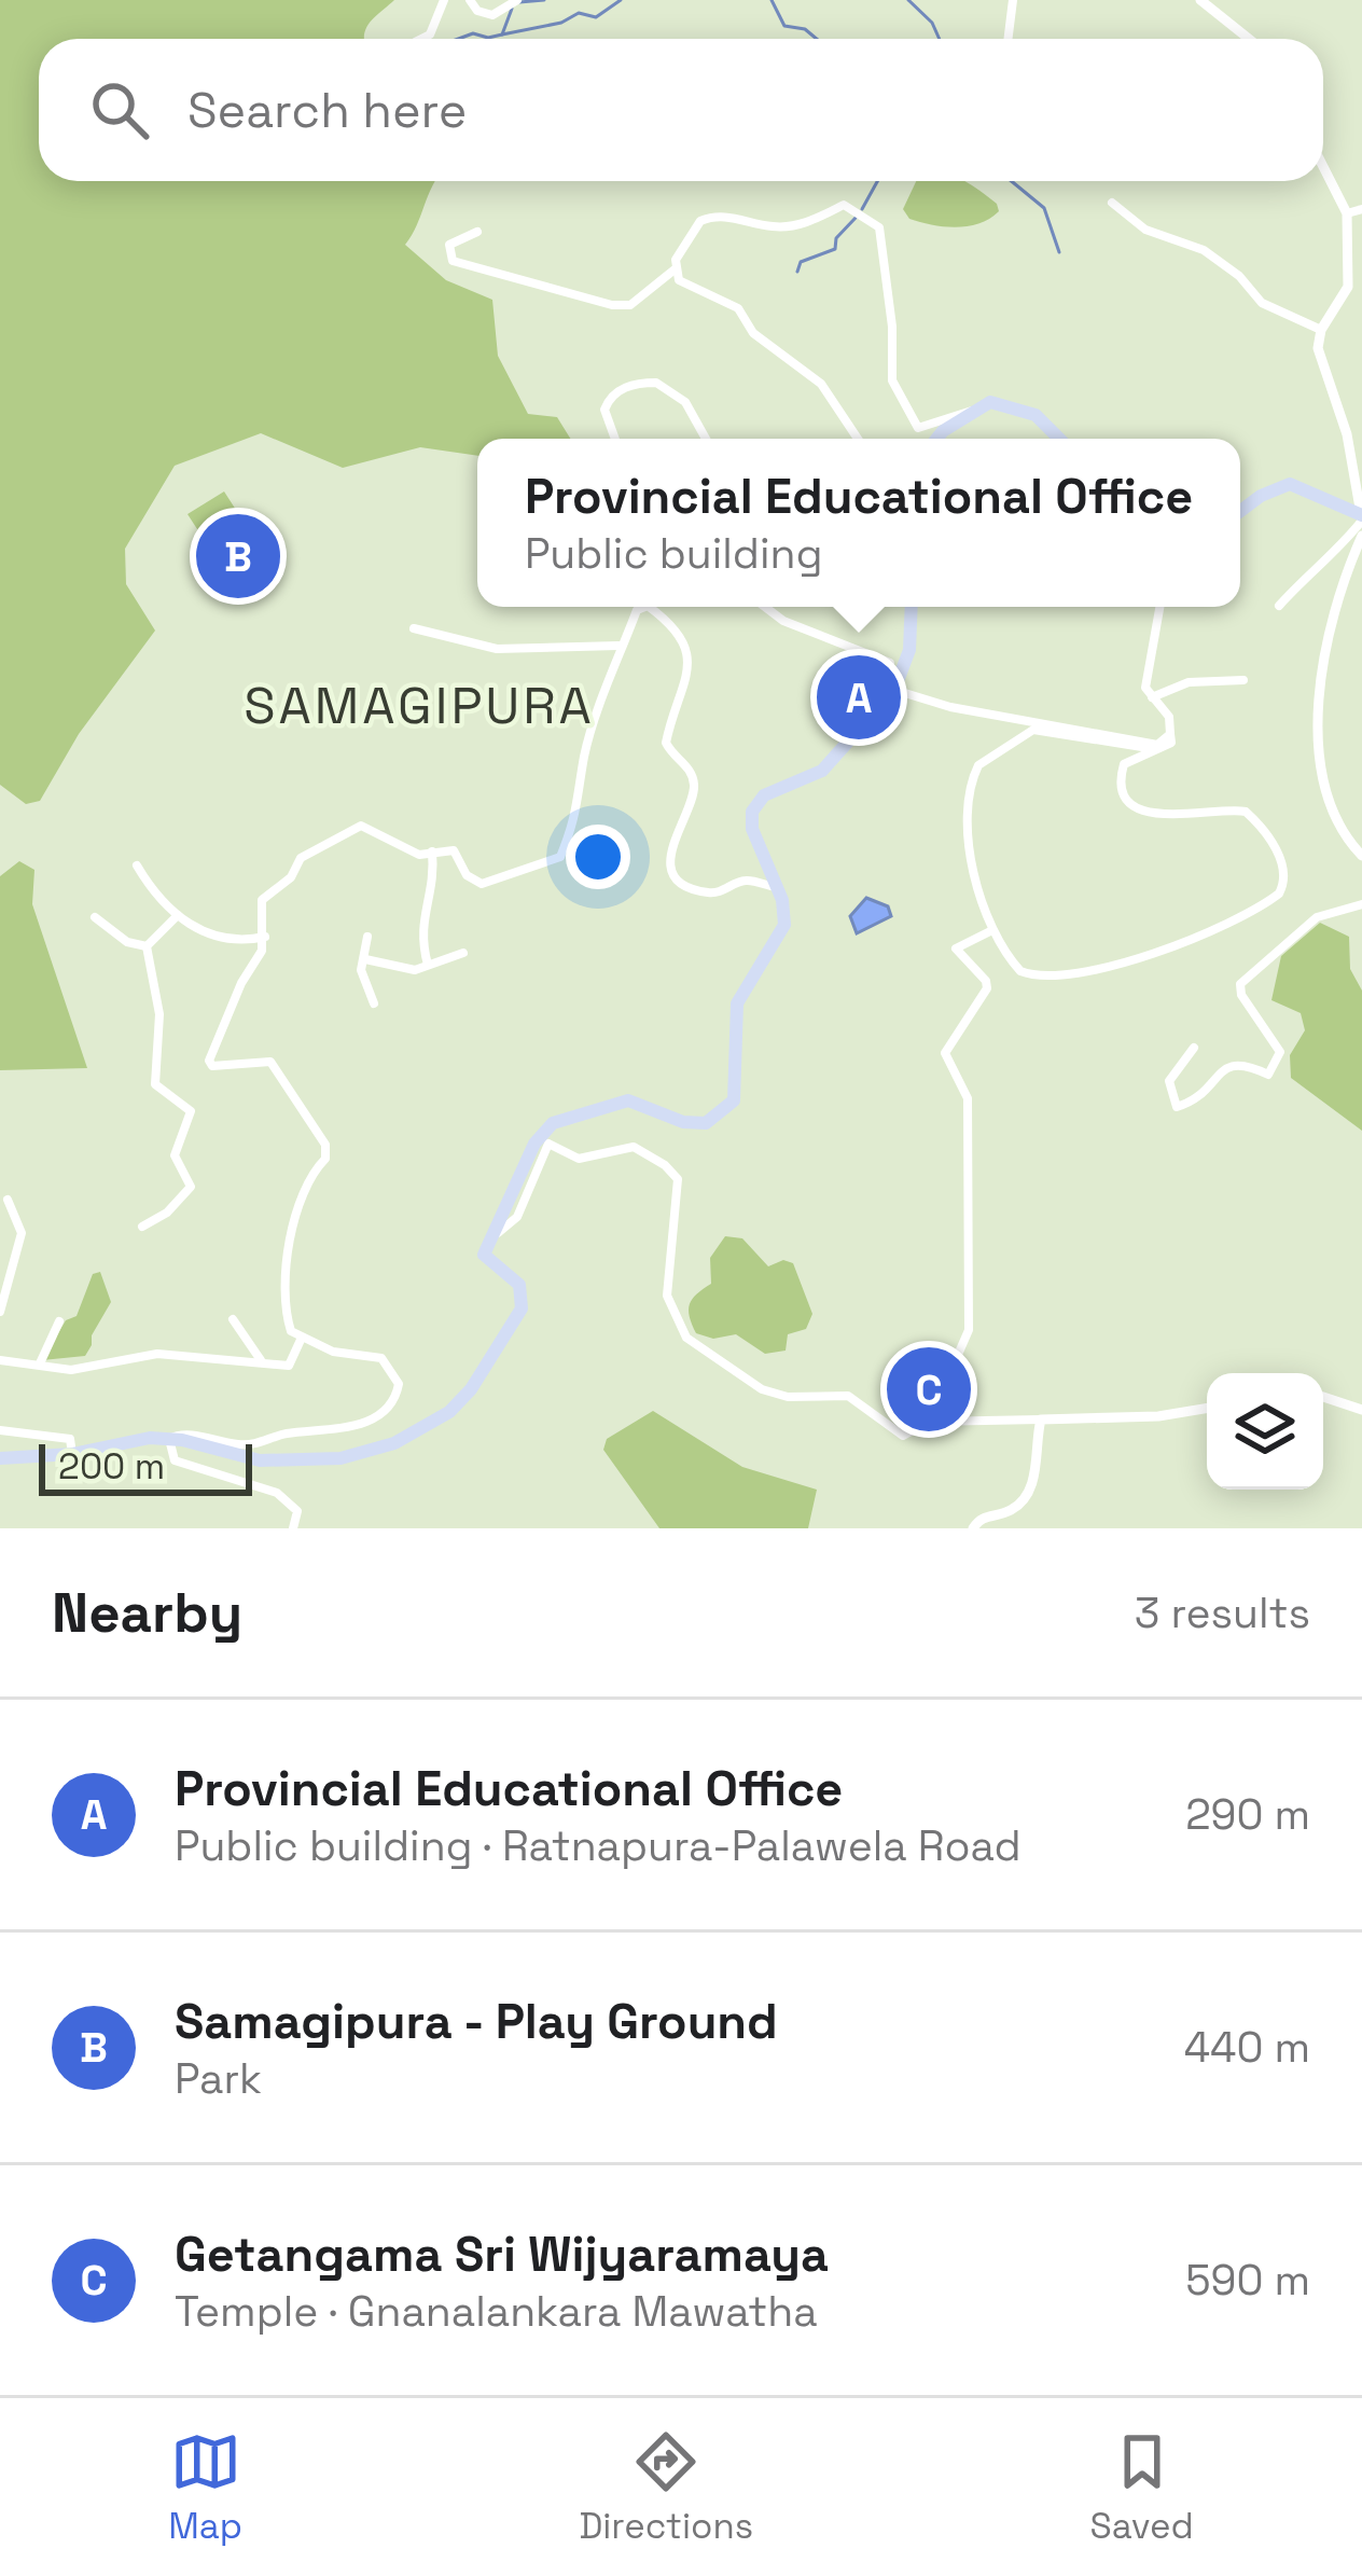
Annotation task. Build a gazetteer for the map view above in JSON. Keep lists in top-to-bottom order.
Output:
{
  "districts": ["SAMAGIPURA"],
  "scale_bar": "200 m",
  "page": {
    "search": "Search here",
    "popup": ["Provincial Educational Office", "Public building"],
    "pins": ["B", "A", "C"],
    "scale": "200 m",
    "heading": ["Nearby", "3 results"],
    "list": [
      {
        "mark": "A",
        "name": "Provincial Educational Office",
        "note": "Public building · Ratnapura-Palawela Road",
        "value": "290 m"
      },
      {
        "mark": "B",
        "name": "Samagipura - Play Ground",
        "note": "Park",
        "value": "440 m"
      },
      {
        "mark": "C",
        "name": "Getangama Sri Wijyaramaya",
        "note": "Temple · Gnanalankara Mawatha",
        "value": "590 m"
      }
    ],
    "nav": ["Map", "Directions", "Saved"]
  }
}
